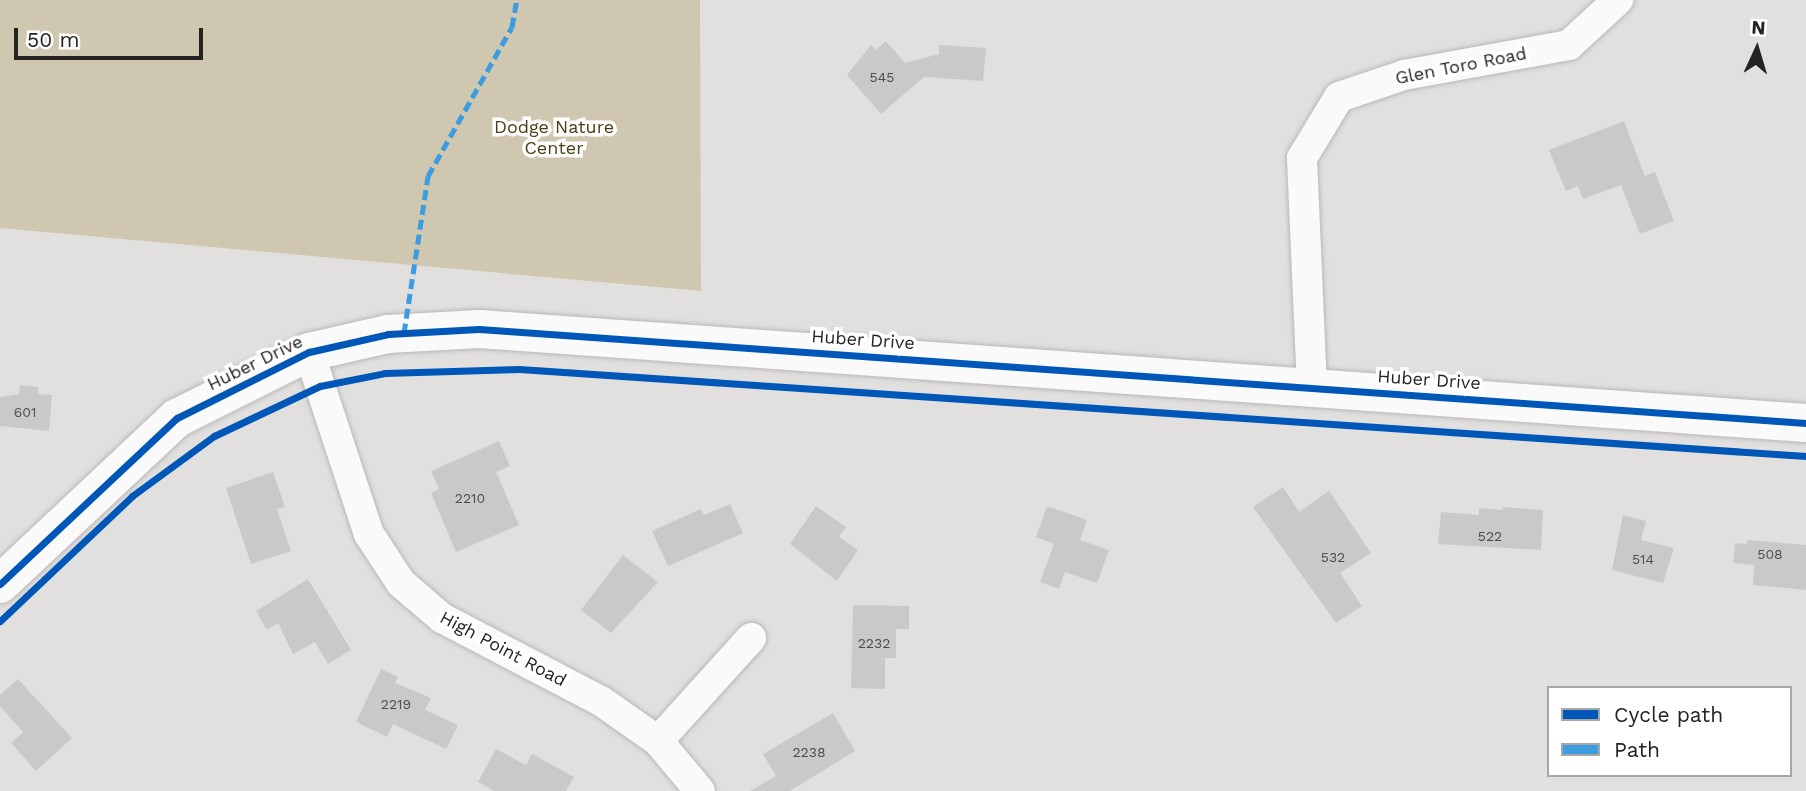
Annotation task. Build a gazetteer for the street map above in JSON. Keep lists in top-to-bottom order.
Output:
{
  "streets": {
    "street": ["Glen Toro Road", "Huber Drive", "High Point Road"]
  },
  "crossings": [
    ["Glen Toro Road", "Huber Drive"],
    ["Huber Drive", "High Point Road"]
  ],
  "parks": ["Dodge Nature Center"],
  "house_numbers": [
    "545",
    "601",
    "2210",
    "522",
    "508",
    "532",
    "514",
    "2232",
    "2219",
    "2238"
  ],
  "legend": ["Cycle path", "Path"],
  "scale_bar": "50 m",
  "north": "top"
}
